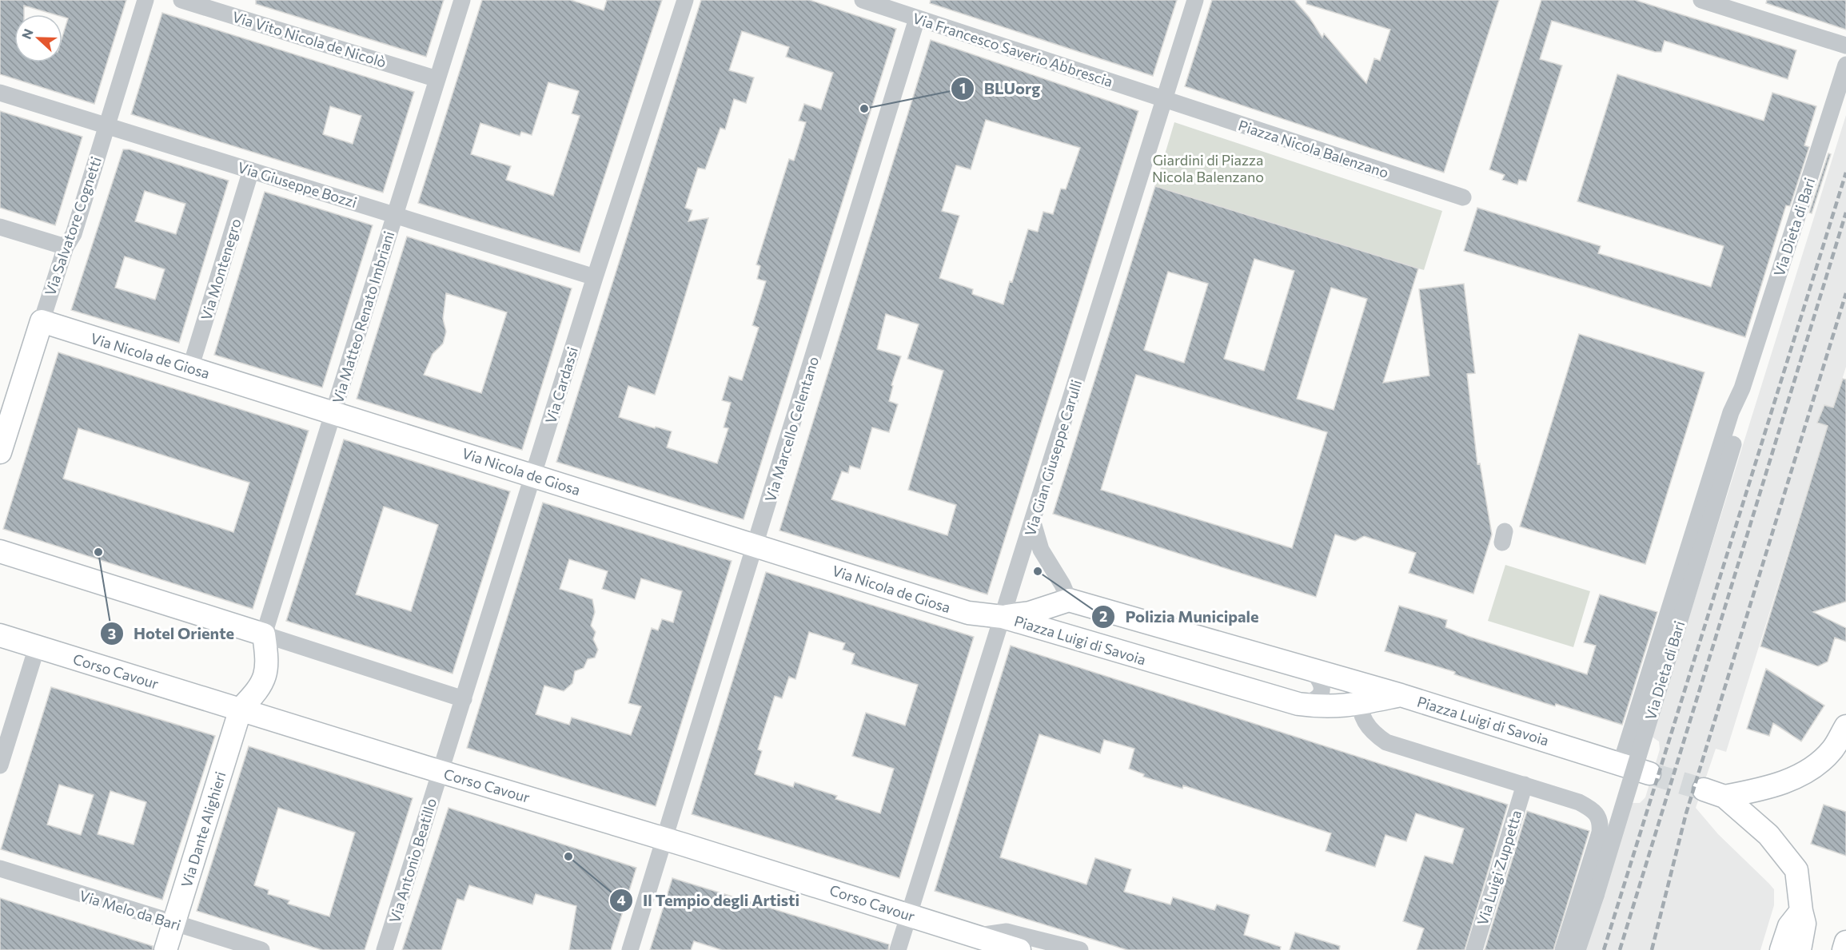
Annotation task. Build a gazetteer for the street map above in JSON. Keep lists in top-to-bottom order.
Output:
{
  "streets": {
    "main road": [
      "Via Salvatore Cognetti",
      "Via Nicola de Giosa",
      "Piazza Luigi di Savoia",
      "Corso Cavour",
      "Via Dante Alighieri"
    ],
    "street": [
      "Via Vito Nicola de Nicolò",
      "Via Francesco Saverio Abbrescia",
      "Piazza Nicola Balenzano",
      "Via Giuseppe Bozzi",
      "Via Dieta di Bari",
      "Via Montenegro",
      "Via Matteo Renato Imbriani",
      "Via Cardassi",
      "Via Marcello Celentano",
      "Via Gian Giuseppe Carulli",
      "Via Antonio Beatillo",
      "Via Luigi Zuppetta",
      "Via Melo da Bari"
    ]
  },
  "crossings": [
    ["Via Vito Nicola de Nicolò", "Via Matteo Renato Imbriani"],
    ["Via Francesco Saverio Abbrescia", "Piazza Nicola Balenzano"],
    ["Via Francesco Saverio Abbrescia", "Via Marcello Celentano"],
    ["Via Francesco Saverio Abbrescia", "Via Gian Giuseppe Carulli"],
    ["Piazza Nicola Balenzano", "Via Gian Giuseppe Carulli"],
    ["Via Giuseppe Bozzi", "Via Salvatore Cognetti"],
    ["Via Giuseppe Bozzi", "Via Montenegro"],
    ["Via Giuseppe Bozzi", "Via Matteo Renato Imbriani"],
    ["Via Giuseppe Bozzi", "Via Cardassi"],
    ["Via Salvatore Cognetti", "Via Nicola de Giosa"],
    ["Via Dieta di Bari", "Piazza Luigi di Savoia"],
    ["Via Montenegro", "Via Nicola de Giosa"],
    ["Via Matteo Renato Imbriani", "Via Nicola de Giosa"],
    ["Via Nicola de Giosa", "Via Cardassi"],
    ["Via Nicola de Giosa", "Via Marcello Celentano"],
    ["Via Nicola de Giosa", "Via Gian Giuseppe Carulli"],
    ["Via Nicola de Giosa", "Piazza Luigi di Savoia"],
    ["Via Cardassi", "Corso Cavour"],
    ["Via Cardassi", "Via Antonio Beatillo"],
    ["Via Marcello Celentano", "Corso Cavour"],
    ["Via Gian Giuseppe Carulli", "Piazza Luigi di Savoia"],
    ["Via Gian Giuseppe Carulli", "Corso Cavour"],
    ["Corso Cavour", "Via Dante Alighieri"],
    ["Corso Cavour", "Via Antonio Beatillo"],
    ["Via Dante Alighieri", "Via Melo da Bari"]
  ],
  "parks": ["Giardini di Piazza Nicola Balenzano"],
  "places": [
    "BLUorg",
    "Hotel Oriente",
    "Polizia Municipale",
    "Il Tempio degli Artisti"
  ],
  "north": "left"
}
